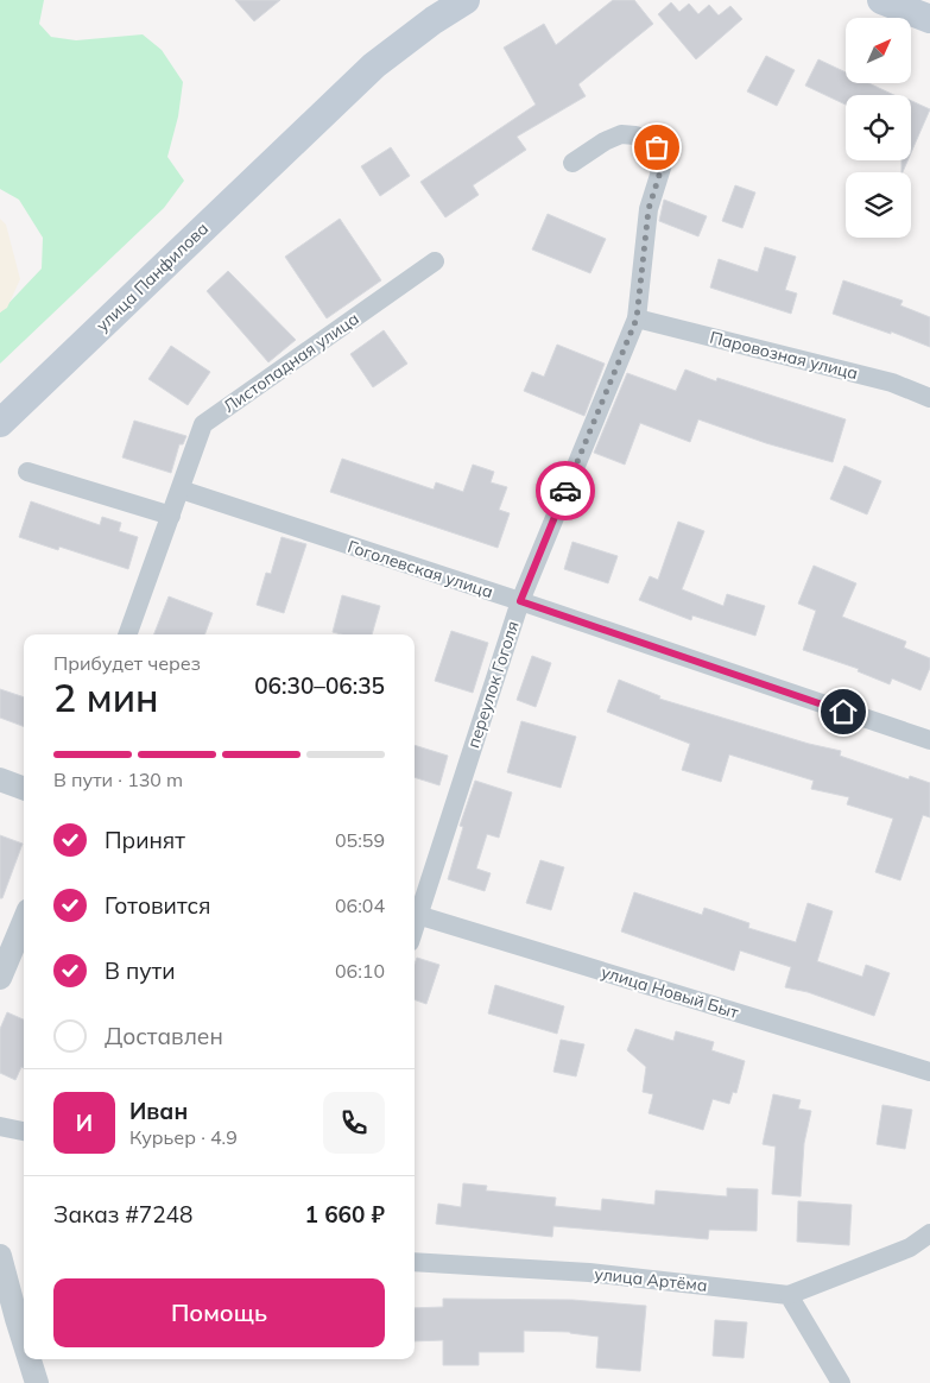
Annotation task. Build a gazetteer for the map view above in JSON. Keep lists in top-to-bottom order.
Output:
{
  "streets": {
    "main road": ["улица Панфилова"],
    "street": [
      "Паровозная улица",
      "Листопадная улица",
      "Гоголевская улица",
      "переулок Гоголя",
      "улица Новый Быт",
      "улица Артёма"
    ]
  },
  "crossings": [
    ["Паровозная улица", "переулок Гоголя"],
    ["Листопадная улица", "Гоголевская улица"],
    ["Гоголевская улица", "переулок Гоголя"]
  ],
  "north": "top right",
  "page": {
    "heading": ["2 мин", "Прибудет через", "06:30–06:35"],
    "panel": [
      "Иван",
      "Курьер · 4.9",
      "Заказ #7248",
      "1 660 ₽"
    ],
    "bar": "В пути · 130 m",
    "list": [
      ["Принят", "05:59"],
      ["Готовится", "06:04"],
      ["В пути", "06:10"],
      "Доставлен"
    ],
    "round": "И",
    "buttons": "Помощь"
  }
}
